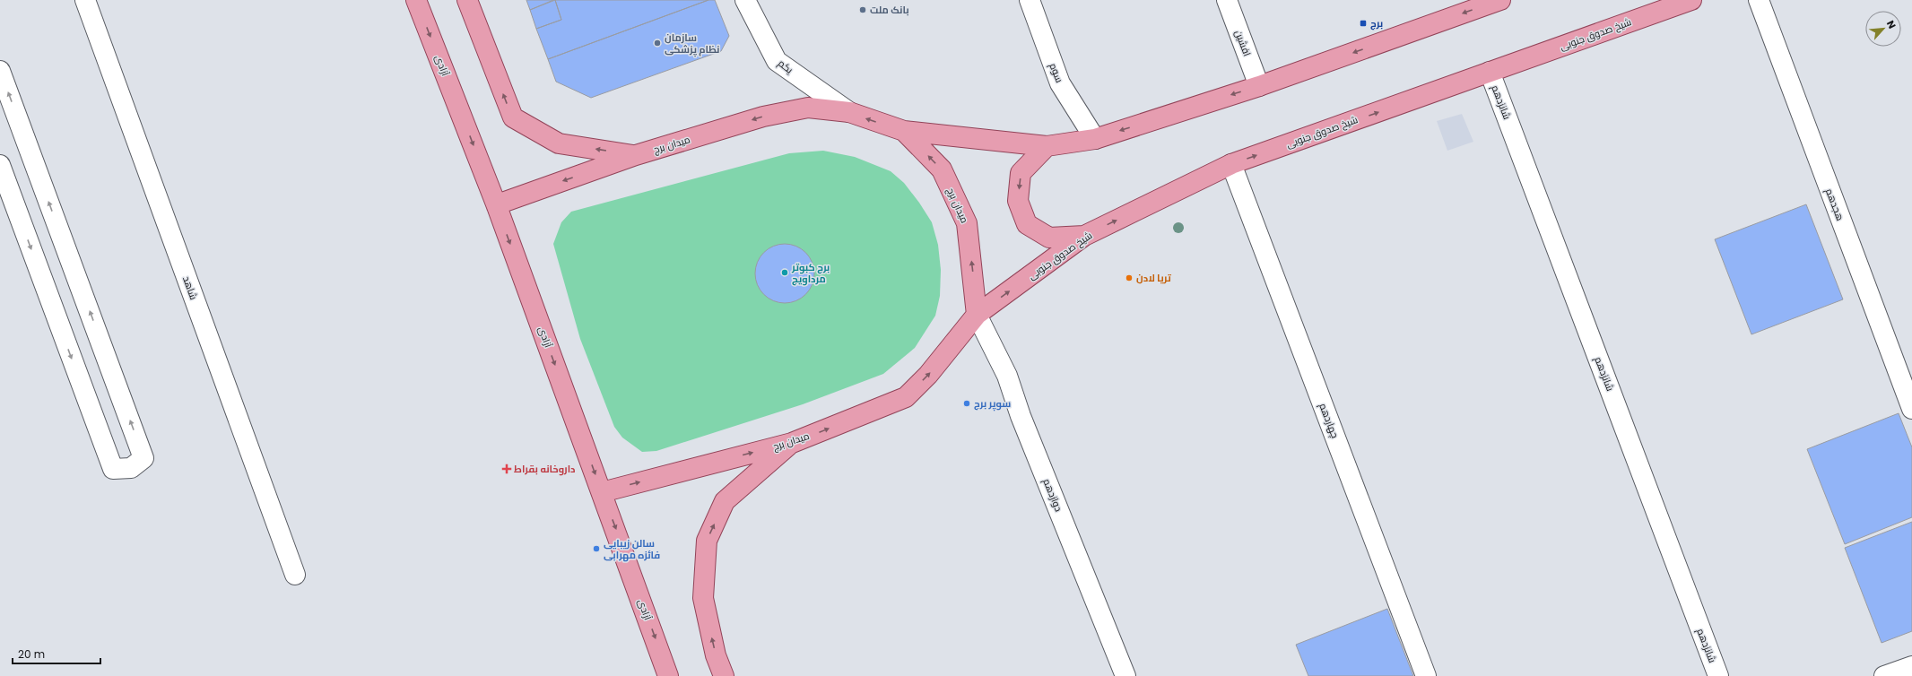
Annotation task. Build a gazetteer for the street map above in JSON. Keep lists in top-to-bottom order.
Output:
{
  "streets": {
    "main road": ["شیخ صدوق جنوبی", "آزادی", "میدان برج"],
    "street": [
      "افشین",
      "یکم",
      "سوم",
      "شانزدهم",
      "هجدهم",
      "شاهد",
      "چهاردهم",
      "دوازدهم"
    ]
  },
  "crossings": [
    ["شیخ صدوق جنوبی", "شانزدهم"],
    ["شیخ صدوق جنوبی", "میدان برج"],
    ["شیخ صدوق جنوبی", "چهاردهم"],
    ["شیخ صدوق جنوبی", "دوازدهم"],
    ["آزادی", "میدان برج"],
    ["یکم", "میدان برج"],
    ["میدان برج", "دوازدهم"]
  ],
  "one_way": ["آزادی"],
  "places": {
    "other": [
      "بانک ملت",
      "سازمان نظام پزشکی",
      "برج کبوتر مرداویج",
      "تریا لادن",
      "سوپر برج",
      "سالن زیبایی فائزه مهرابی"
    ],
    "transit": ["برج"],
    "health": ["داروخانه بقراط"]
  },
  "scale_bar": "20 m",
  "north": "top right"
}
